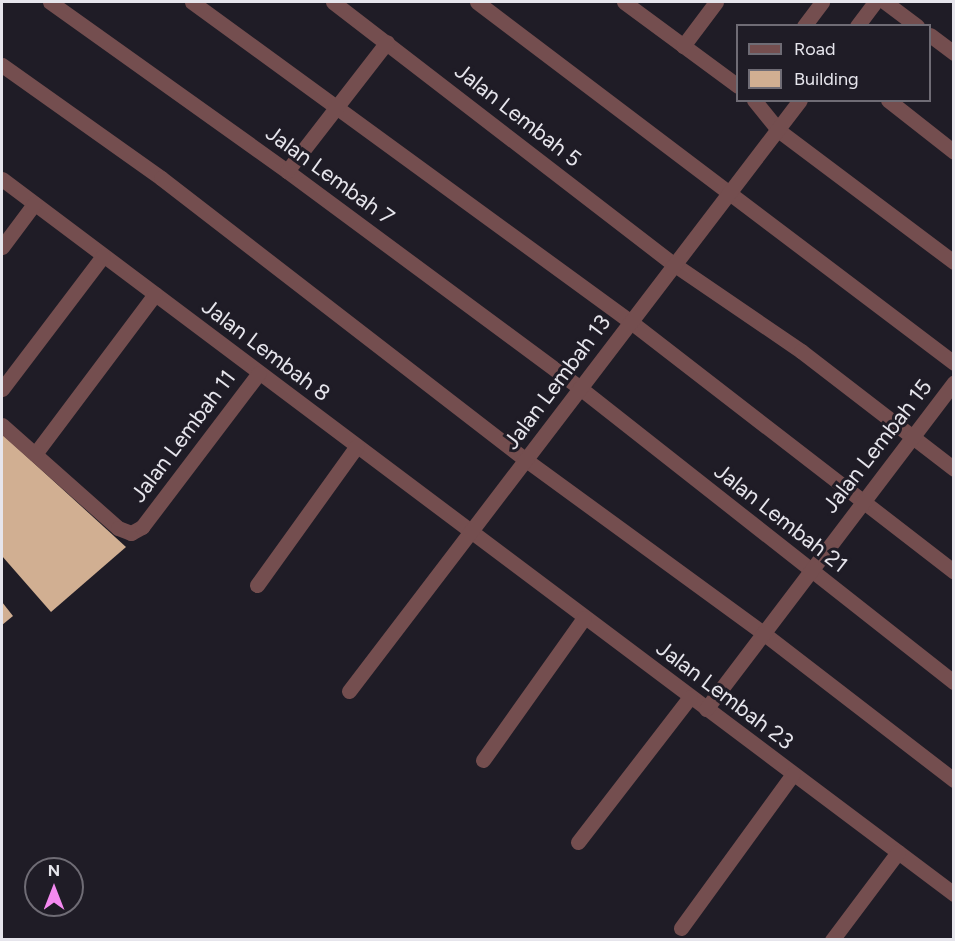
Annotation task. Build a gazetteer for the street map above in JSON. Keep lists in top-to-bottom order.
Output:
{
  "streets": {
    "street": [
      "Jalan Lembah 5",
      "Jalan Lembah 7",
      "Jalan Lembah 8",
      "Jalan Lembah 13",
      "Jalan Lembah 11",
      "Jalan Lembah 15",
      "Jalan Lembah 21",
      "Jalan Lembah 23"
    ]
  },
  "crossings": [
    ["Jalan Lembah 5", "Jalan Lembah 13"],
    ["Jalan Lembah 7", "Jalan Lembah 13"],
    ["Jalan Lembah 7", "Jalan Lembah 21"],
    ["Jalan Lembah 8", "Jalan Lembah 13"],
    ["Jalan Lembah 8", "Jalan Lembah 11"],
    ["Jalan Lembah 8", "Jalan Lembah 23"],
    ["Jalan Lembah 13", "Jalan Lembah 21"],
    ["Jalan Lembah 13", "Jalan Lembah 23"],
    ["Jalan Lembah 15", "Jalan Lembah 21"],
    ["Jalan Lembah 15", "Jalan Lembah 23"]
  ],
  "legend": ["Road", "Building"],
  "north": "top"
}
